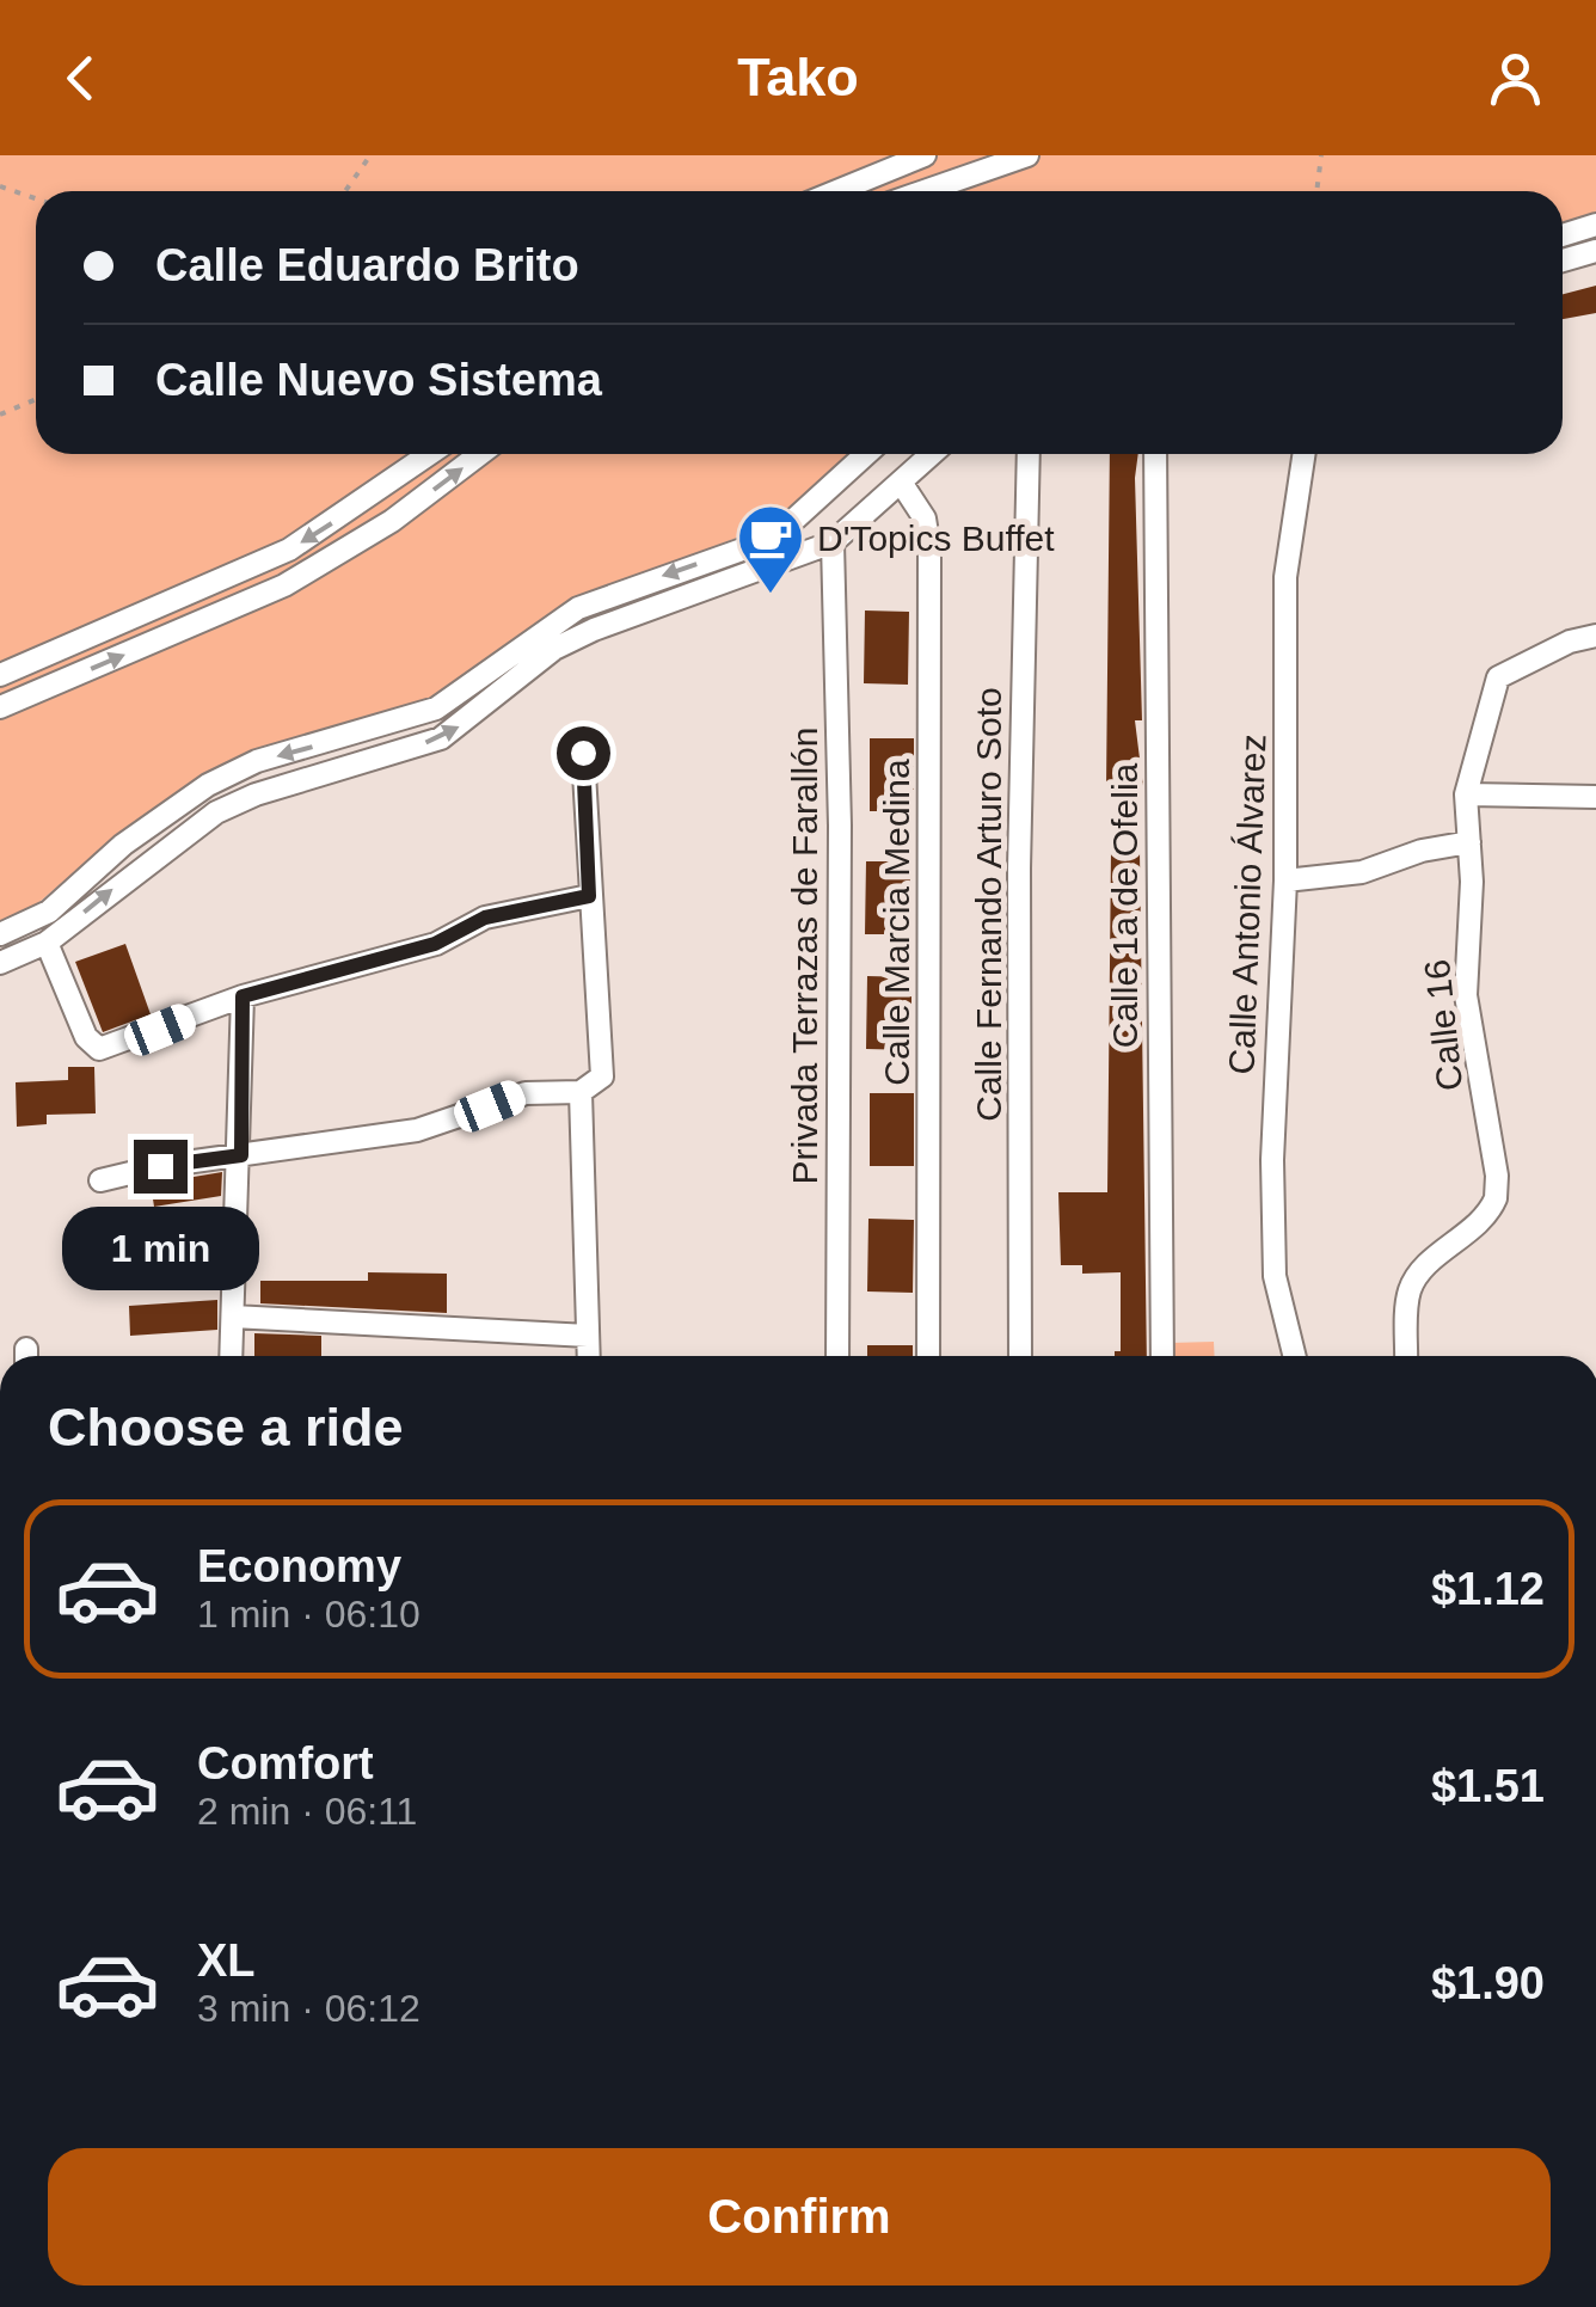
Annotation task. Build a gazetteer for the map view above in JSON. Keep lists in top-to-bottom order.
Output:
{
  "streets": {
    "street": [
      "Calle Fernando Arturo Soto",
      "Calle Antonio Álvarez",
      "Calle 1a de Ofelia",
      "Calle Marcia Medina",
      "Privada Terrazas de Farallón",
      "Calle 16"
    ]
  },
  "places": {
    "cafe": ["D'Topics Buffet"]
  },
  "page": {
    "header": "Tako",
    "banner": ["Calle Eduardo Brito", "Calle Nuevo Sistema"],
    "bubble": "1 min",
    "heading": "Choose a ride",
    "list": [
      {
        "name": "Economy",
        "note": "1 min · 06:10",
        "value": "$1.12"
      },
      {
        "name": "Comfort",
        "note": "2 min · 06:11",
        "value": "$1.51"
      },
      {
        "name": "XL",
        "note": "3 min · 06:12",
        "value": "$1.90"
      }
    ],
    "buttons": "Confirm"
  }
}
